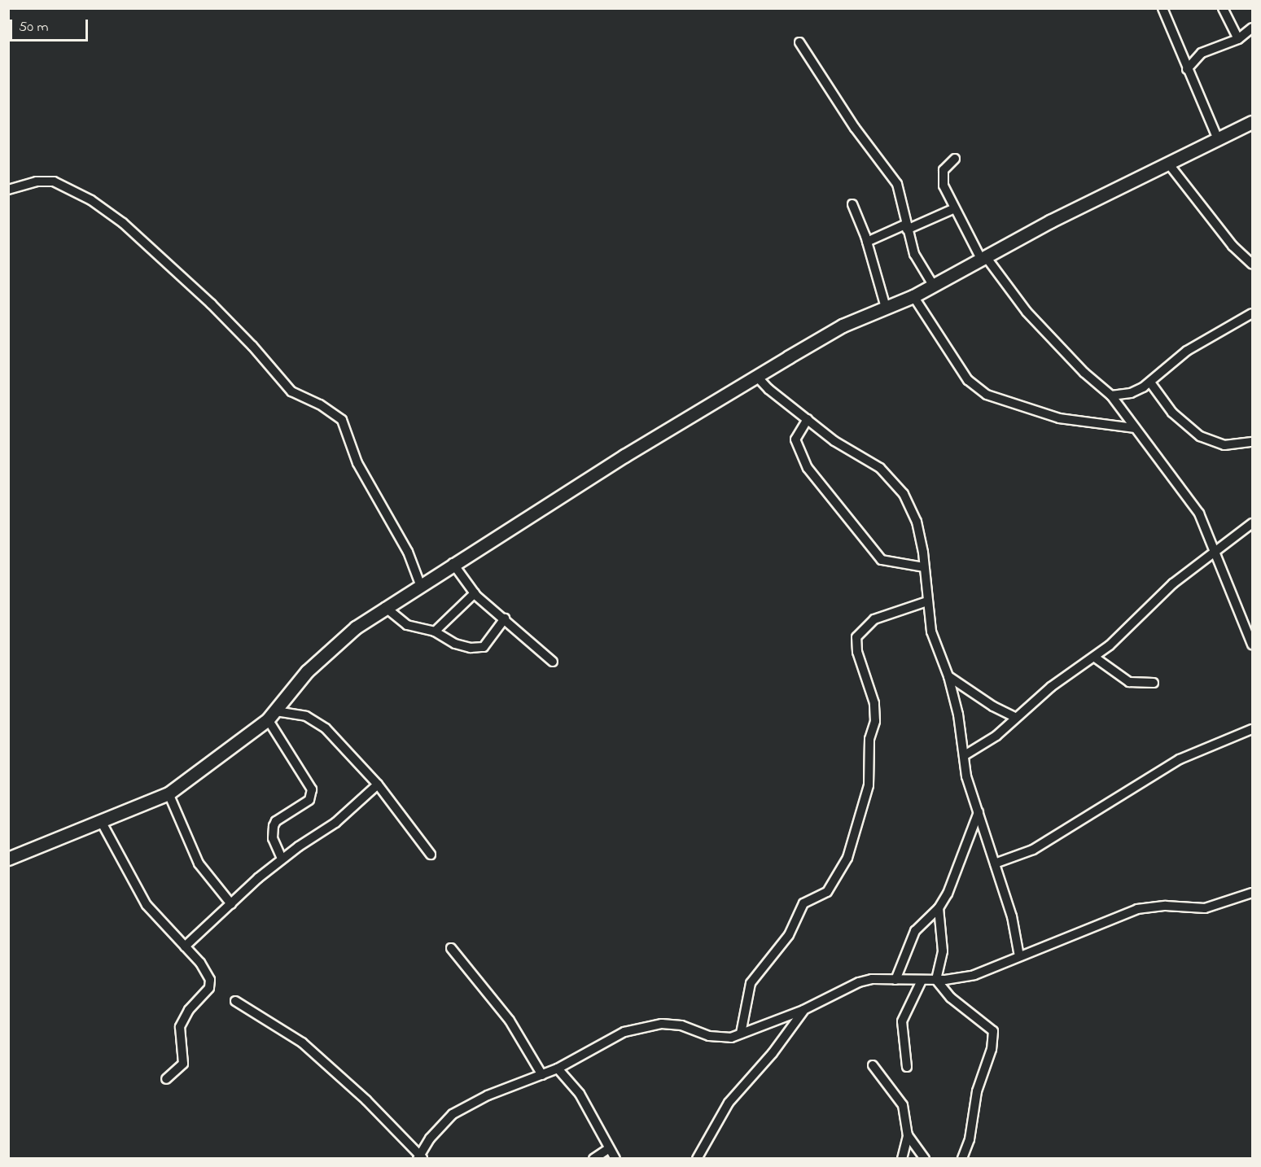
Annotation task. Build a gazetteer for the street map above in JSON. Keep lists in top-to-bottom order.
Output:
{
  "scale_bar": "50 m"
}
